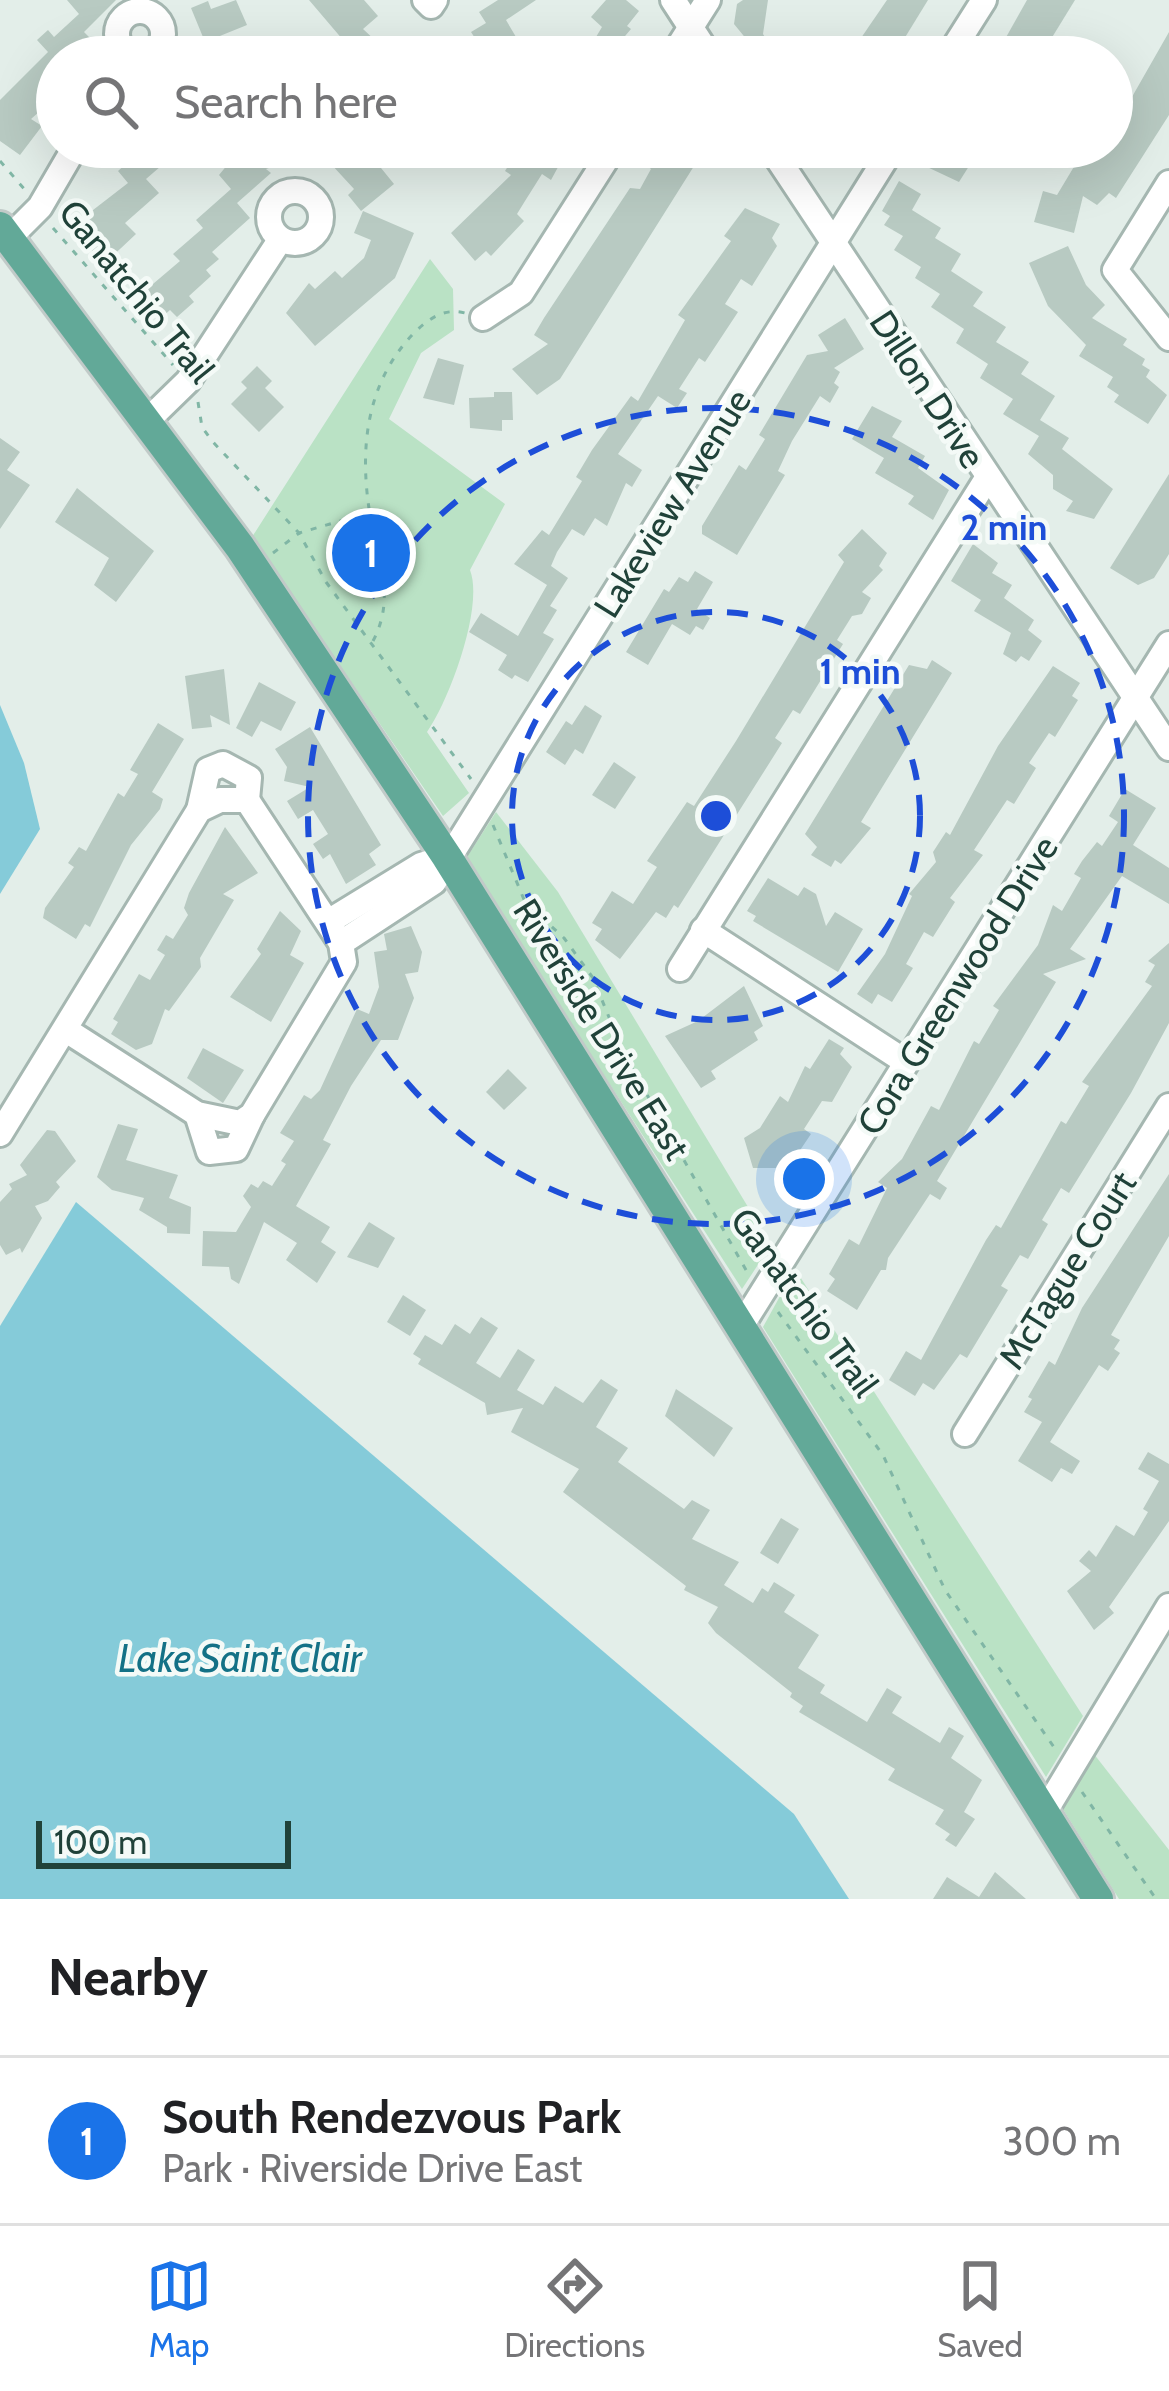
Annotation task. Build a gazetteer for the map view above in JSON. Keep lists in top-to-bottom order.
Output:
{
  "streets": {
    "main road": ["Riverside Drive East"],
    "street": [
      "Dillon Drive",
      "Lakeview Avenue",
      "Cora Greenwood Drive",
      "McTague Court"
    ],
    "path": ["Ganatchio Trail"]
  },
  "crossings": [
    ["Ganatchio Trail", "Lakeview Avenue"],
    ["Ganatchio Trail", "Cora Greenwood Drive"],
    ["Dillon Drive", "Lakeview Avenue"],
    ["Dillon Drive", "Cora Greenwood Drive"],
    ["Lakeview Avenue", "Riverside Drive East"],
    ["Cora Greenwood Drive", "Riverside Drive East"]
  ],
  "water": ["Lake Saint Clair"],
  "scale_bar": "100 m",
  "page": {
    "search": "Search here",
    "pins": "1",
    "scale": "100 m",
    "heading": "Nearby",
    "list": [
      {
        "mark": "1",
        "name": "South Rendezvous Park",
        "note": "Park · Riverside Drive East",
        "value": "300 m"
      }
    ],
    "nav": ["Map", "Directions", "Saved"]
  },
  "rings": ["2 min", "1 min"]
}
